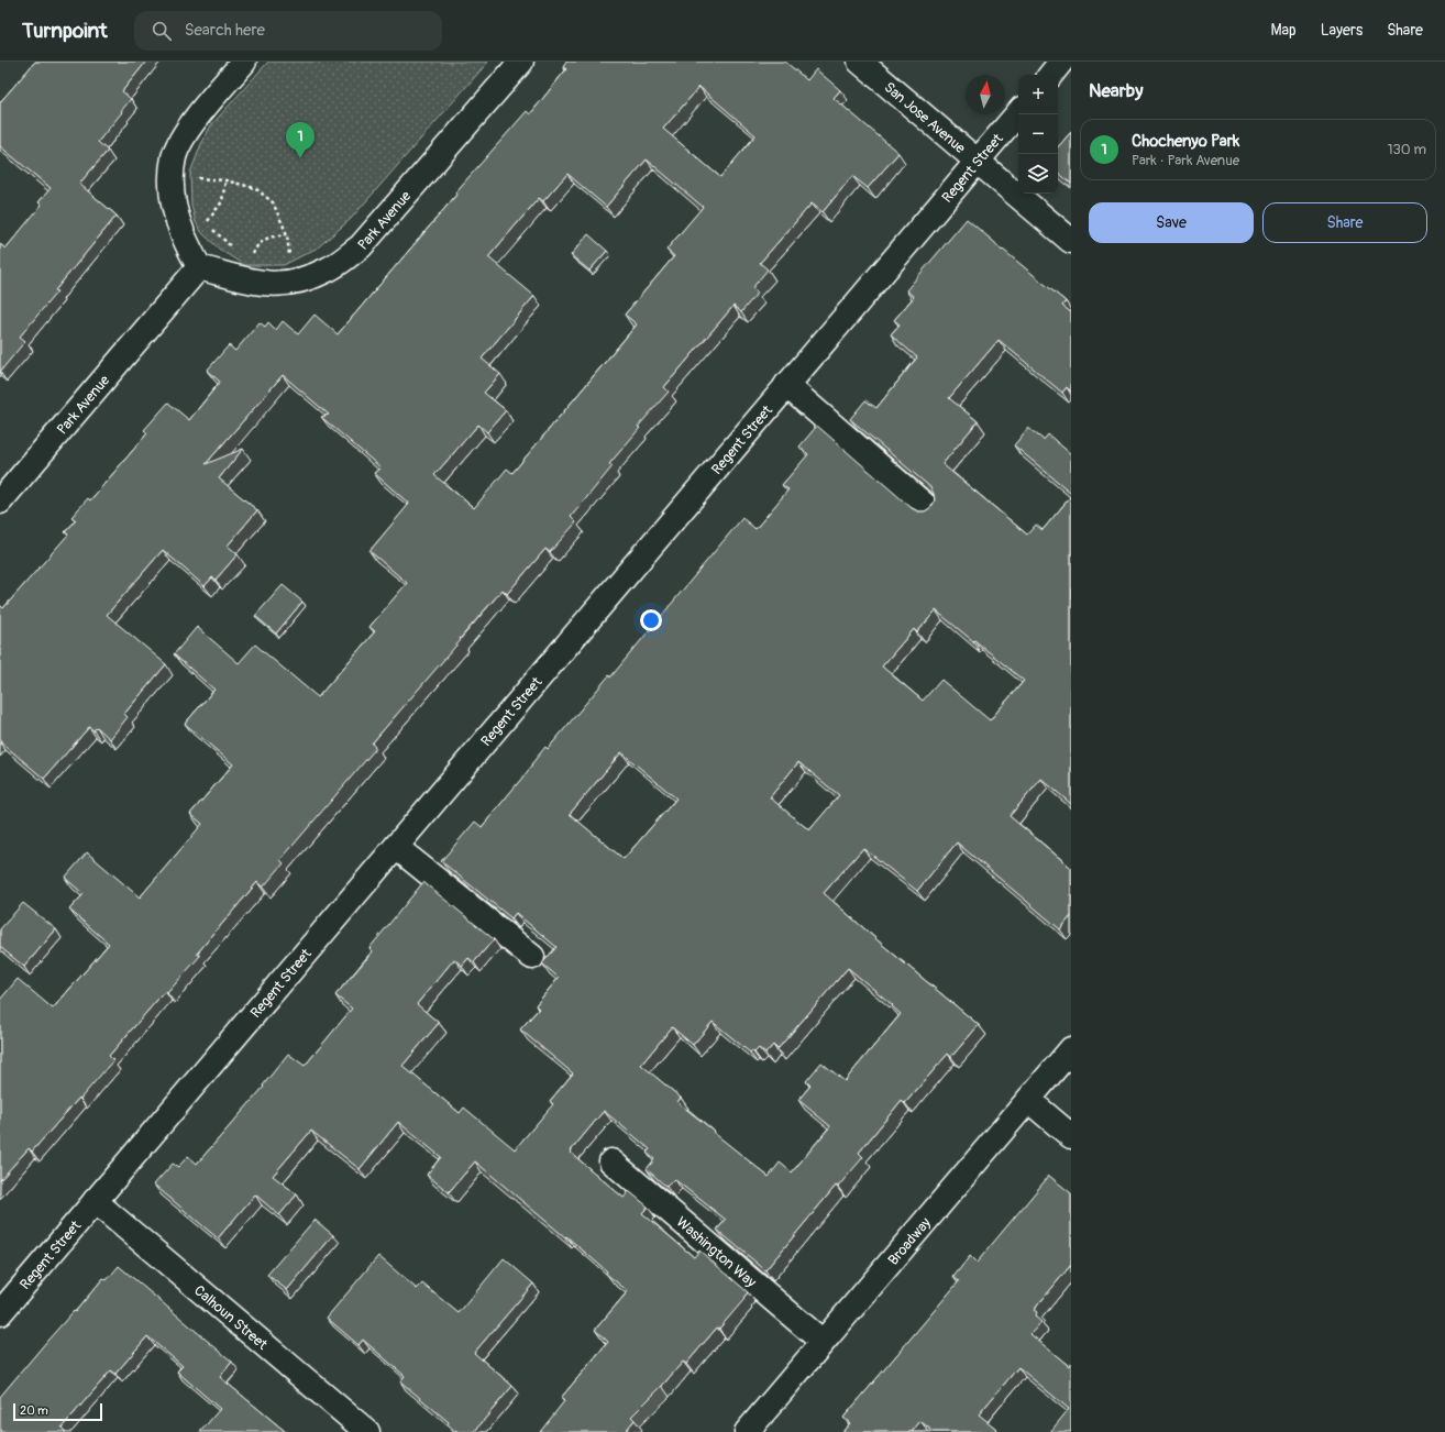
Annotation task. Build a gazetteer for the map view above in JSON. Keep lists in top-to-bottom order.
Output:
{
  "streets": {
    "street": [
      "San Jose Avenue",
      "Regent Street",
      "Park Avenue",
      "Broadway",
      "Washington Way",
      "Calhoun Street"
    ]
  },
  "crossings": [
    ["San Jose Avenue", "Regent Street"],
    ["Regent Street", "Calhoun Street"],
    ["Broadway", "Washington Way"]
  ],
  "scale_bar": "20 m",
  "north": "top",
  "page": {
    "header": "Turnpoint",
    "search": "Search here",
    "nav": ["Map", "Layers", "Share"],
    "heading": "Nearby",
    "map_buttons": ["+", "−"],
    "list": [
      {
        "mark": "1",
        "name": "Chochenyo Park",
        "note": "Park · Park Avenue",
        "value": "130 m"
      }
    ],
    "pins": "1",
    "buttons": ["Save", "Share"],
    "scale": "20 m"
  }
}
